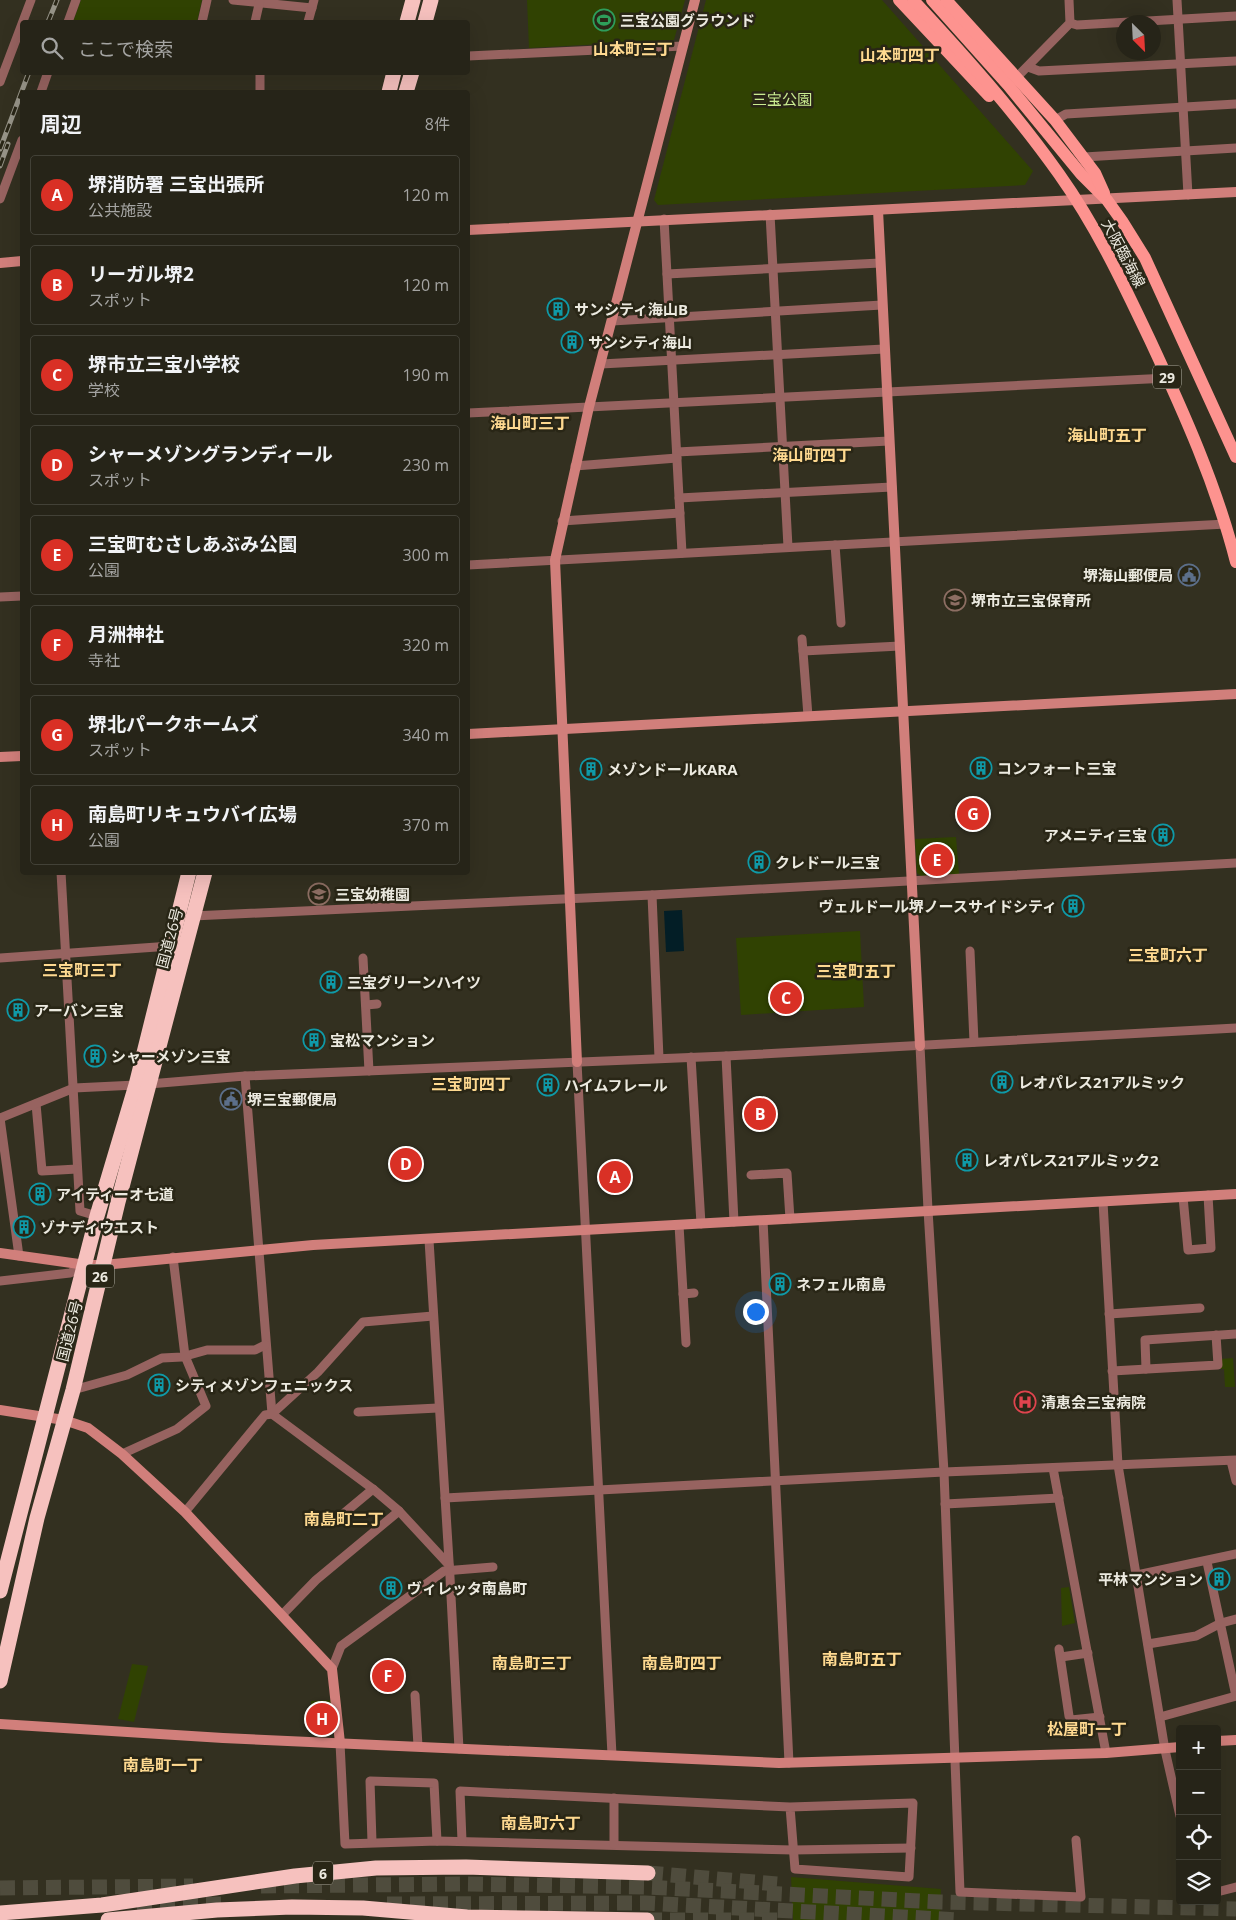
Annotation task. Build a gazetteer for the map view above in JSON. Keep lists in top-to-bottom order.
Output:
{
  "streets": {
    "highway": ["国道26号", "26", "6"],
    "main road": ["大阪臨海線", "29"]
  },
  "crossings": [
    ["大阪臨海線", "29"]
  ],
  "districts": [
    "山本町三丁",
    "山本町四丁",
    "海山町三丁",
    "海山町五丁",
    "海山町四丁",
    "三宝町六丁",
    "三宝町三丁",
    "三宝町五丁",
    "三宝町四丁",
    "南島町二丁",
    "南島町五丁",
    "南島町三丁",
    "南島町四丁",
    "松屋町一丁",
    "南島町一丁",
    "南島町六丁"
  ],
  "parks": ["三宝公園"],
  "places": {
    "sports": ["三宝公園グラウンド"],
    "building": [
      "サンシティ海山B",
      "サンシティ海山",
      "コンフォート三宝",
      "メゾンドールKARA",
      "アメニティ三宝",
      "クレドール三宝",
      "ヴェルドール堺ノースサイドシティ",
      "三宝グリーンハイツ",
      "アーバン三宝",
      "宝松マンション",
      "シャーメゾン三宝",
      "レオパレス21アルミック",
      "ハイムフレール",
      "レオパレス21アルミック2",
      "アイティーオ七道",
      "ゾナディウエスト",
      "ネフェル南島",
      "シティメゾンフェニックス",
      "平林マンション",
      "ヴィレッタ南島町"
    ],
    "public building": ["堺海山郵便局", "堺三宝郵便局"],
    "school or university": ["堺市立三宝保育所", "三宝幼稚園"],
    "hospital": ["清恵会三宝病院"]
  },
  "north": "bottom right",
  "page": {
    "search": "ここで検索",
    "heading": ["周辺", "8件"],
    "list": [
      {
        "mark": "A",
        "name": "堺消防署 三宝出張所",
        "note": "公共施設",
        "value": "120 m"
      },
      {
        "mark": "B",
        "name": "リーガル堺2",
        "note": "スポット",
        "value": "120 m"
      },
      {
        "mark": "C",
        "name": "堺市立三宝小学校",
        "note": "学校",
        "value": "190 m"
      },
      {
        "mark": "D",
        "name": "シャーメゾングランディール",
        "note": "スポット",
        "value": "230 m"
      },
      {
        "mark": "E",
        "name": "三宝町むさしあぶみ公園",
        "note": "公園",
        "value": "300 m"
      },
      {
        "mark": "F",
        "name": "月洲神社",
        "note": "寺社",
        "value": "320 m"
      },
      {
        "mark": "G",
        "name": "堺北パークホームズ",
        "note": "スポット",
        "value": "340 m"
      },
      {
        "mark": "H",
        "name": "南島町リキュウバイ広場",
        "note": "公園",
        "value": "370 m"
      }
    ],
    "pins": [
      "G",
      "E",
      "C",
      "B",
      "D",
      "A",
      "F",
      "H"
    ],
    "map_buttons": ["+", "−"]
  }
}
